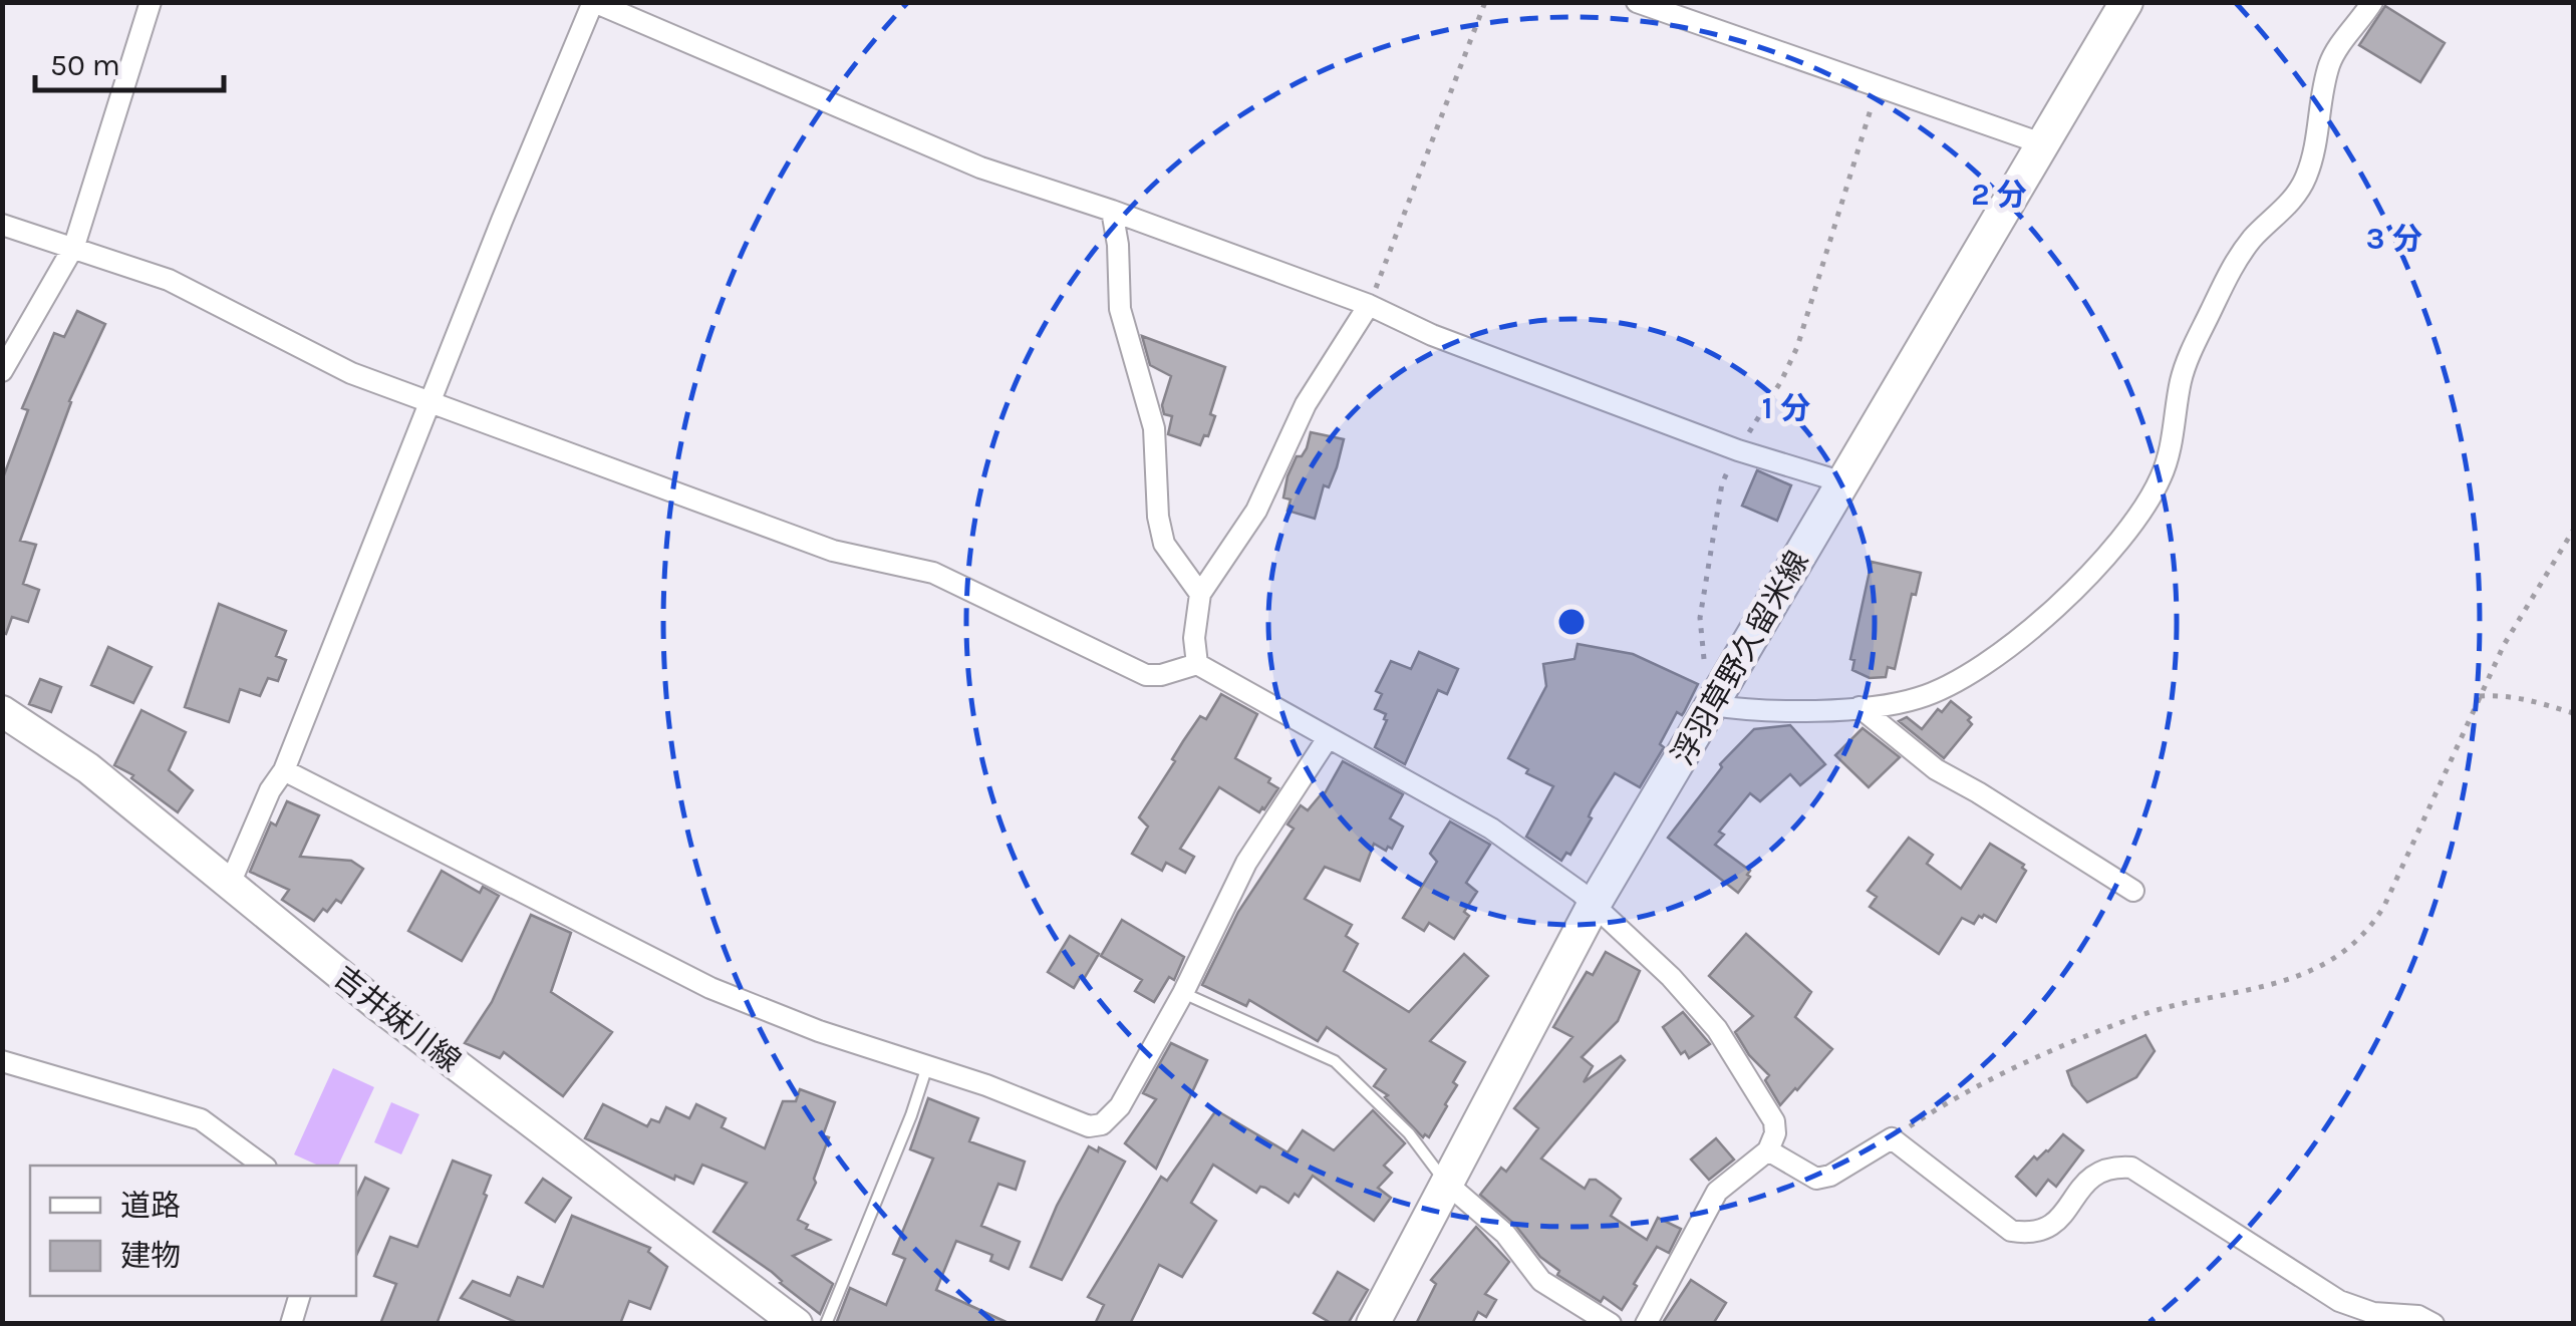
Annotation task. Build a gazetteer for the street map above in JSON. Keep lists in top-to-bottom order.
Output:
{
  "streets": {
    "main road": ["浮羽草野久留米線", "吉井妹川線"]
  },
  "legend": ["道路", "建物"],
  "scale_bar": "50 m",
  "rings": ["2 分", "3 分", "1 分"]
}
